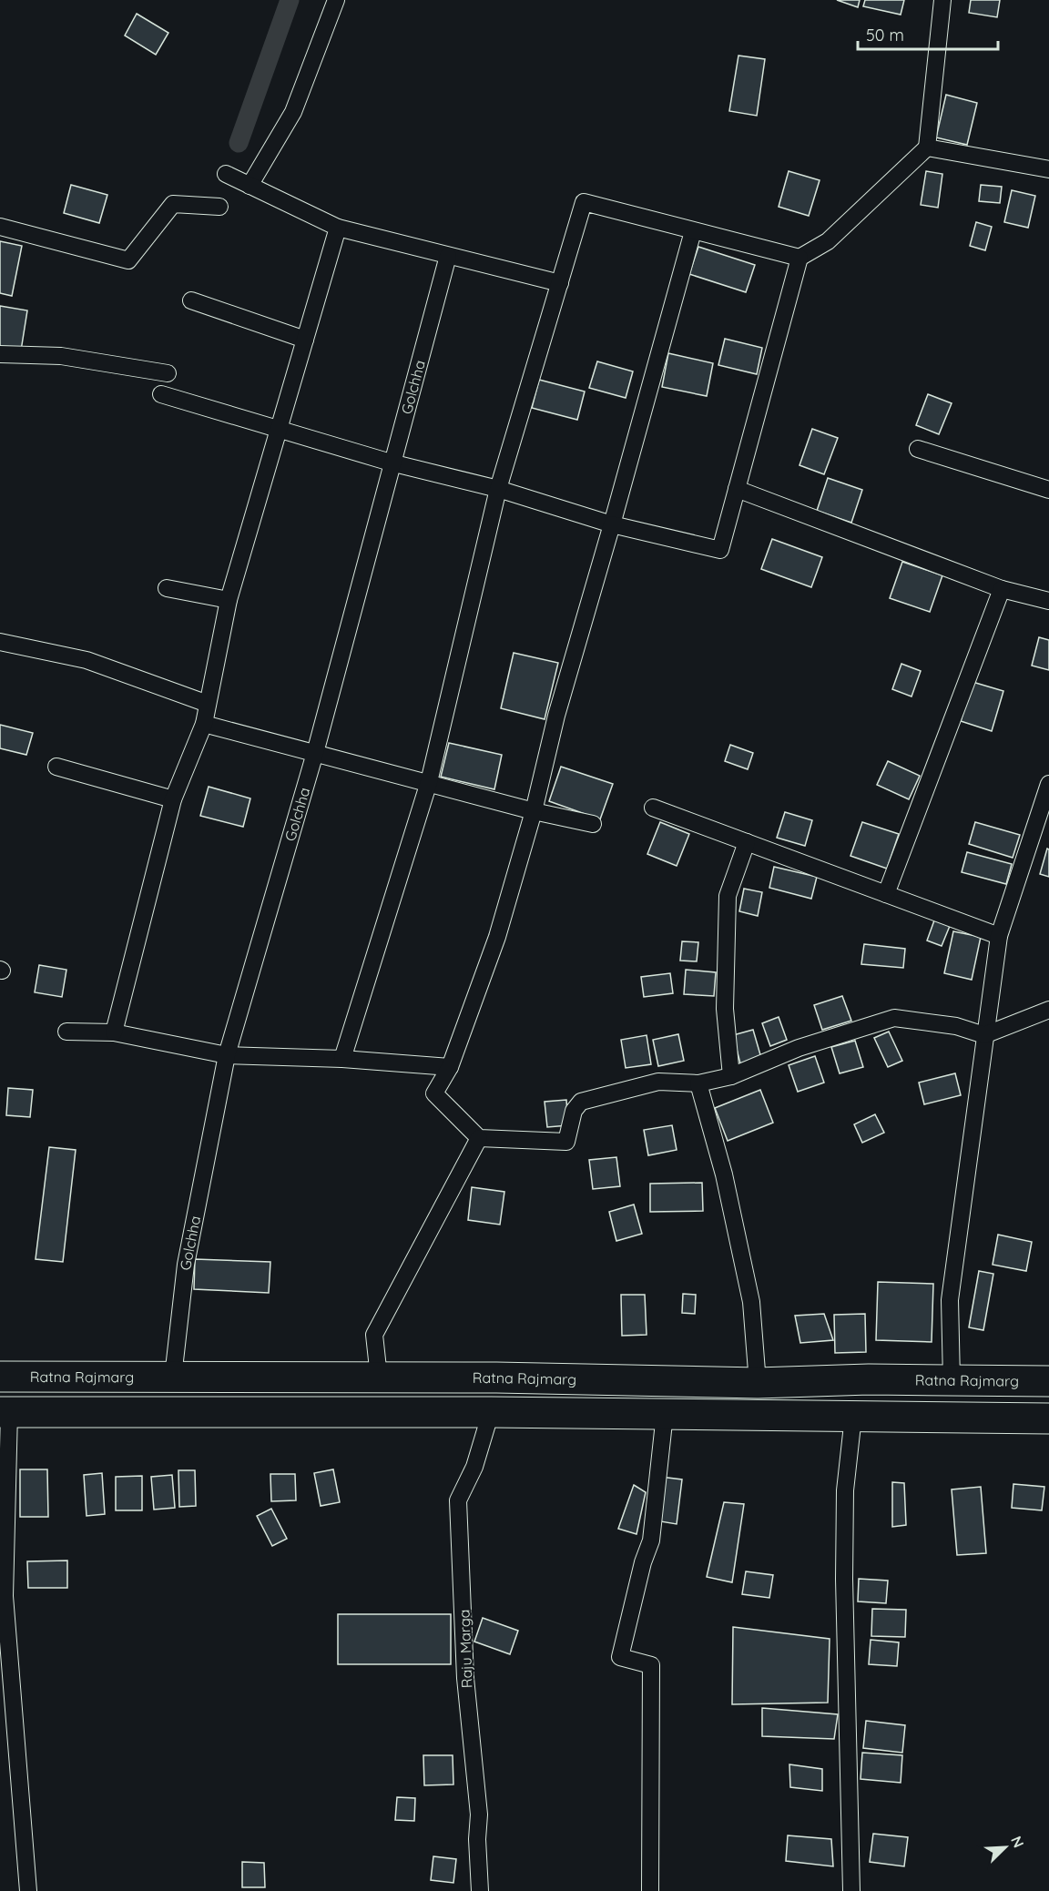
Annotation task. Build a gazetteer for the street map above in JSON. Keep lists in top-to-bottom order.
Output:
{
  "streets": {
    "highway": ["Ratna Rajmarg"],
    "street": ["Golchha", "Raju Marga"]
  },
  "crossings": [
    ["Golchha", "Ratna Rajmarg"]
  ],
  "scale_bar": "50 m",
  "north": "top right"
}
